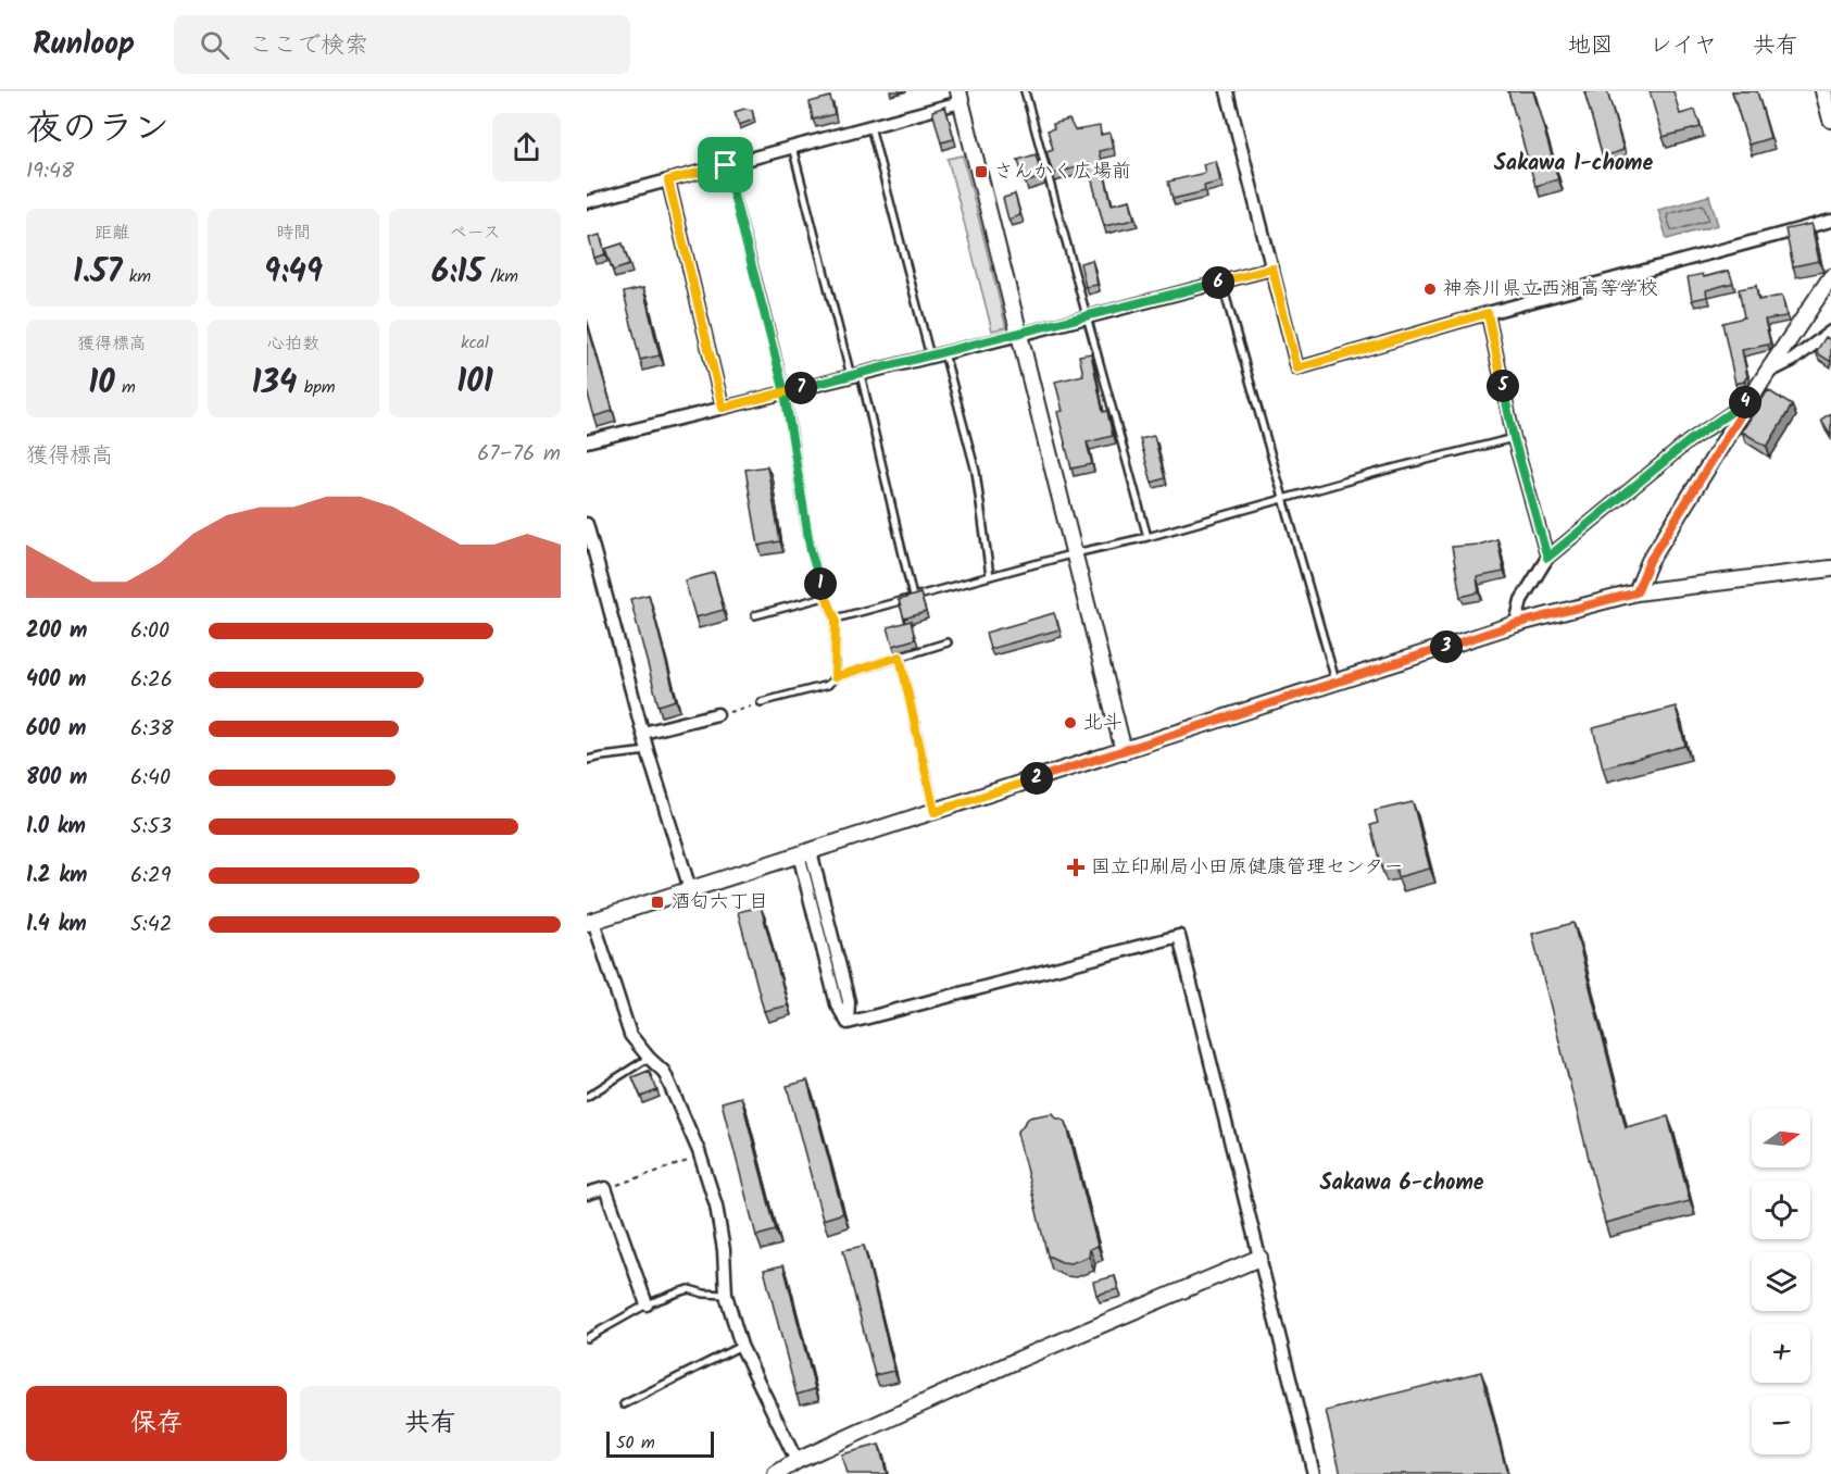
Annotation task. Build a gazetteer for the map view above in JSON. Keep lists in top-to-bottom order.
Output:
{
  "districts": ["Sakawa 1-chome", "Sakawa 6-chome"],
  "places": {
    "transit": ["さんかく広場前", "酒匂六丁目"],
    "other": ["神奈川県立西湘高等学校", "北斗"],
    "health": ["国立印刷局小田原健康管理センター"]
  },
  "scale_bar": "50 m",
  "north": "right",
  "page": {
    "header": "Runloop",
    "search": "ここで検索",
    "nav": ["地図", "レイヤ", "共有"],
    "heading": ["夜のラン", "19:48"],
    "stats": [
      ["距離", "1.57 km"],
      ["時間", "9:49"],
      ["ペース", "6:15 /km"],
      ["獲得標高", "10 m"],
      ["心拍数", "134 bpm"],
      ["kcal", "101"]
    ],
    "pins": [
      "6",
      "5",
      "7",
      "4",
      "1",
      "3",
      "2"
    ],
    "chart": ["獲得標高", "67–76 m"],
    "list": [
      {
        "name": "200 m",
        "note": "6:00"
      },
      {
        "name": "400 m",
        "note": "6:26"
      },
      {
        "name": "600 m",
        "note": "6:38"
      },
      {
        "name": "800 m",
        "note": "6:40"
      },
      {
        "name": "1.0 km",
        "note": "5:53"
      },
      {
        "name": "1.2 km",
        "note": "6:29"
      },
      {
        "name": "1.4 km",
        "note": "5:42"
      }
    ],
    "map_buttons": ["+", "−"],
    "buttons": ["保存", "共有"],
    "scale": "50 m"
  }
}
